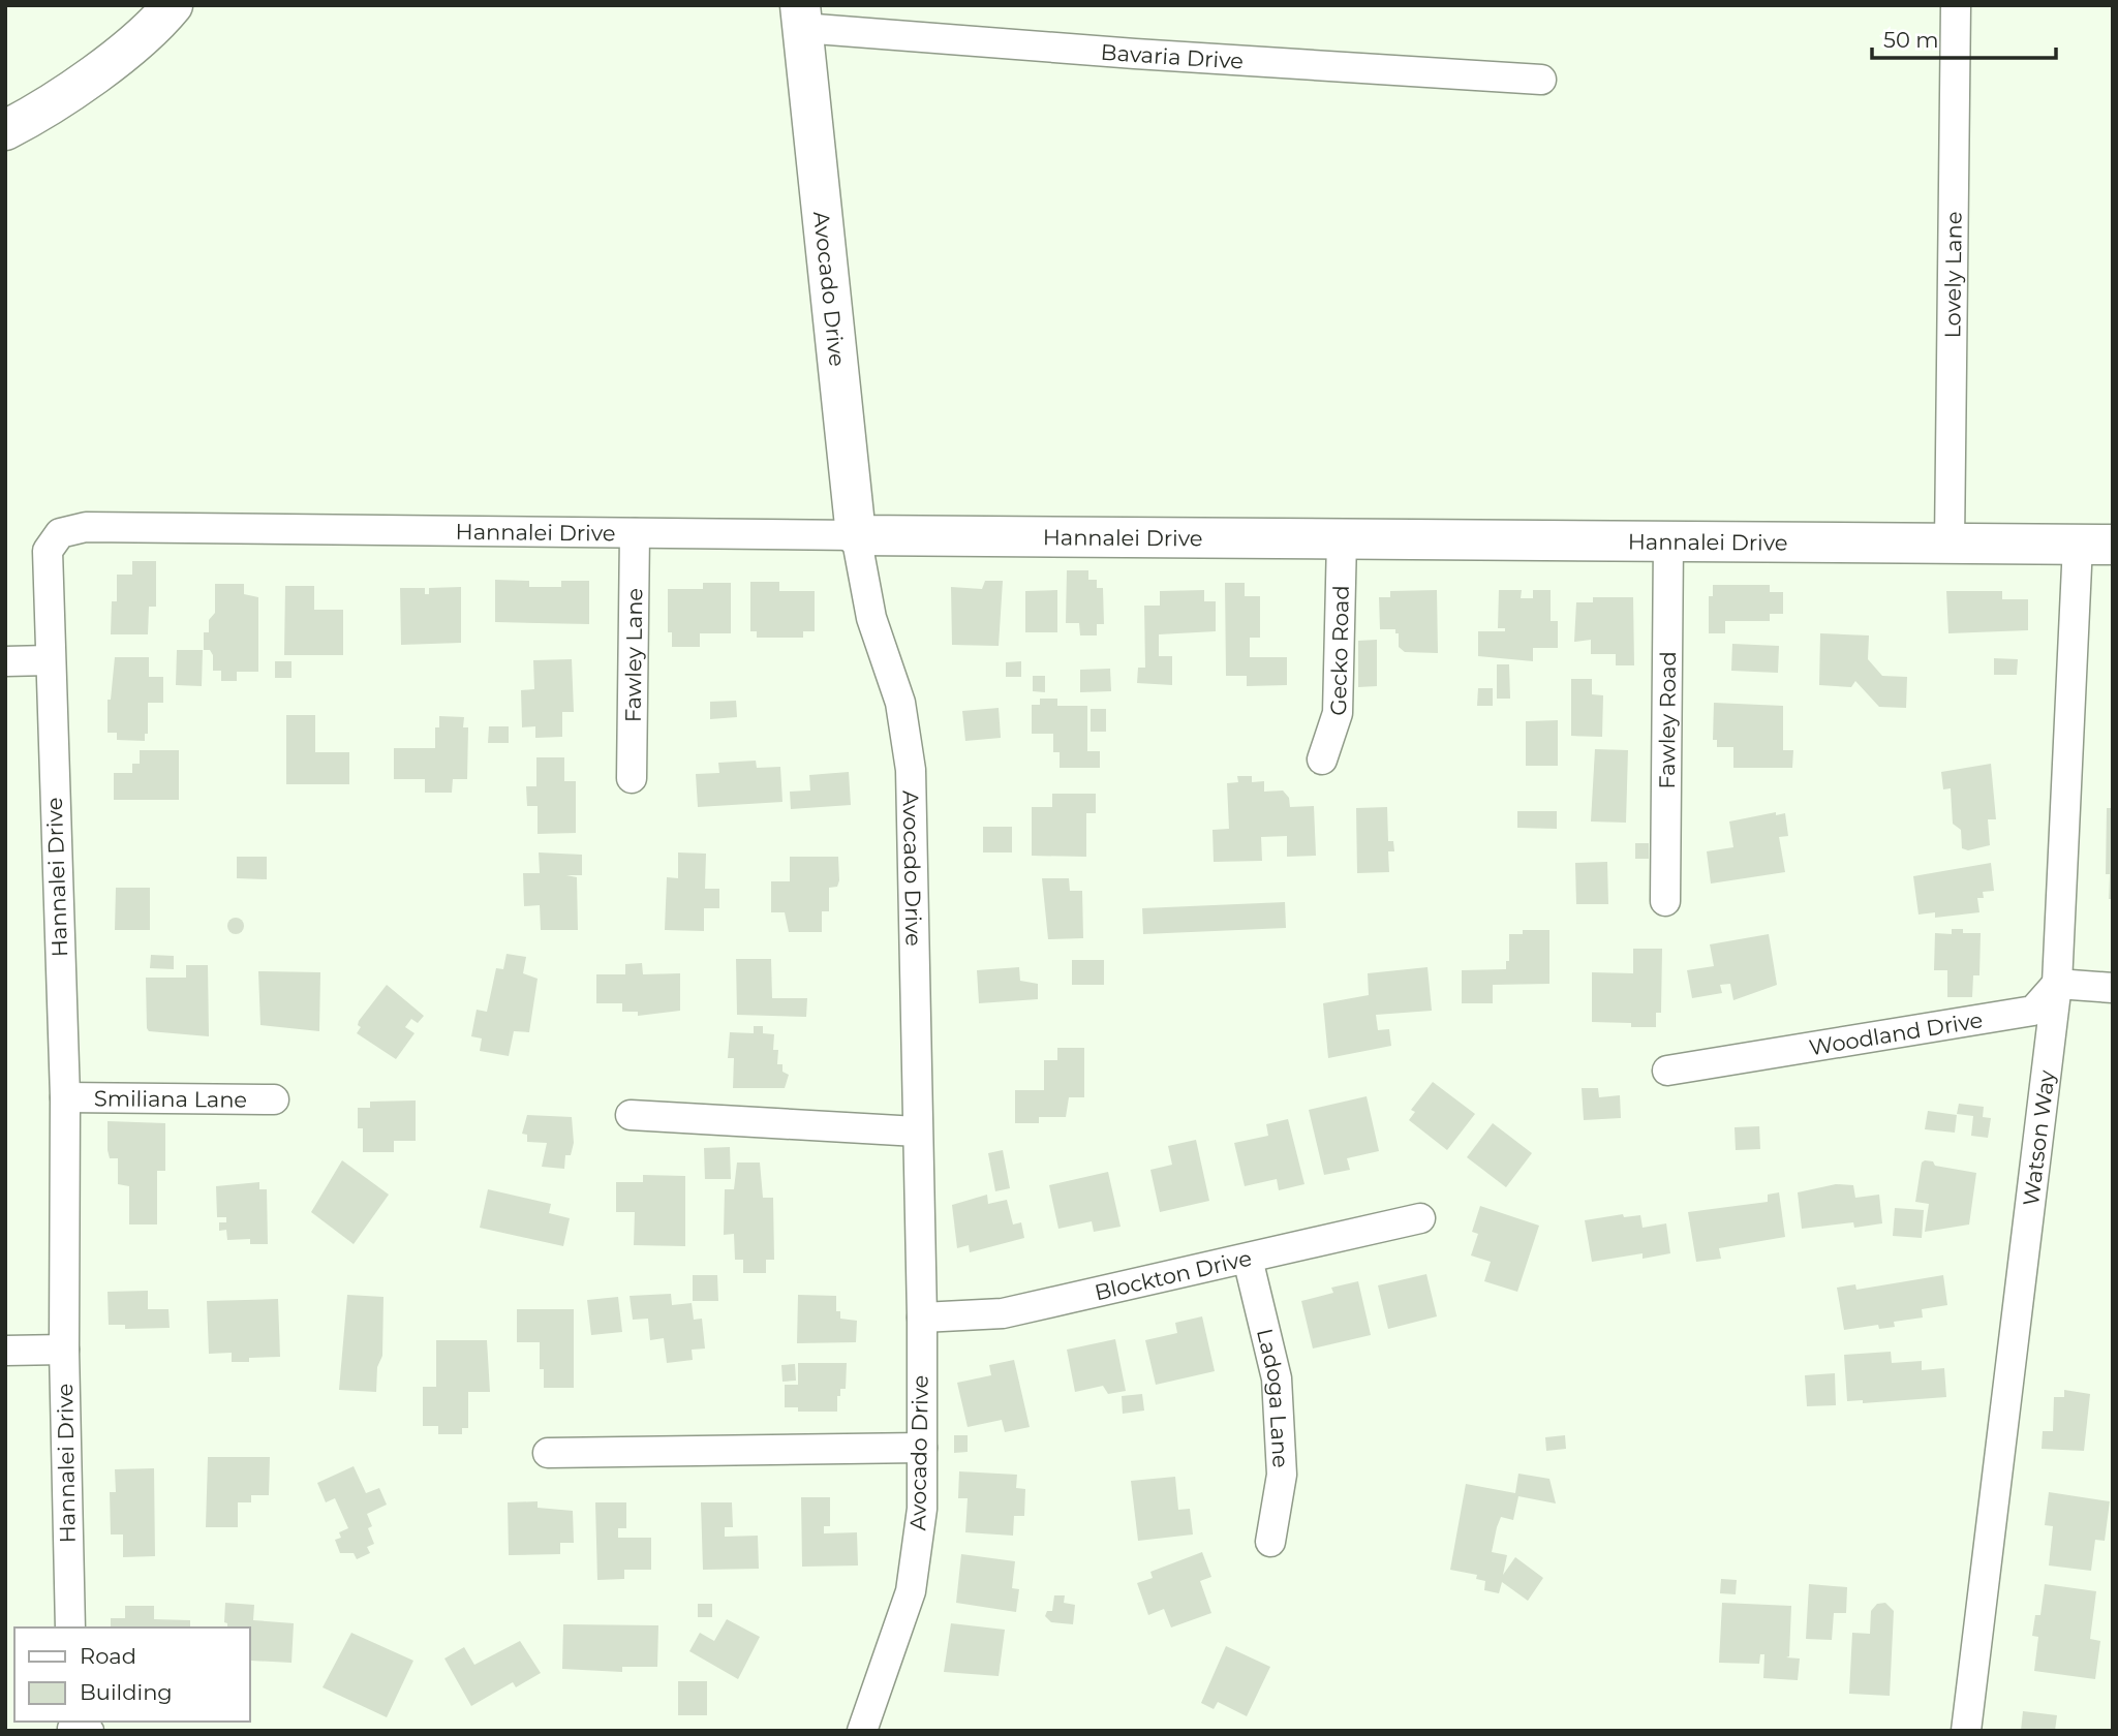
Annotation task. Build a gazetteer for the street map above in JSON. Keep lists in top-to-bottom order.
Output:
{
  "streets": {
    "street": [
      "Bavaria Drive",
      "Lovely Lane",
      "Avocado Drive",
      "Hannalei Drive",
      "Gecko Road",
      "Fawley Lane",
      "Fawley Road",
      "Woodland Drive",
      "Smiliana Lane",
      "Watson Way",
      "Blockton Drive",
      "Ladoga Lane"
    ]
  },
  "crossings": [
    ["Bavaria Drive", "Avocado Drive"],
    ["Lovely Lane", "Hannalei Drive"],
    ["Avocado Drive", "Hannalei Drive"],
    ["Avocado Drive", "Blockton Drive"],
    ["Hannalei Drive", "Gecko Road"],
    ["Hannalei Drive", "Fawley Lane"],
    ["Hannalei Drive", "Fawley Road"],
    ["Hannalei Drive", "Smiliana Lane"],
    ["Hannalei Drive", "Watson Way"],
    ["Woodland Drive", "Watson Way"],
    ["Blockton Drive", "Ladoga Lane"]
  ],
  "legend": ["Road", "Building"],
  "scale_bar": "50 m"
}
